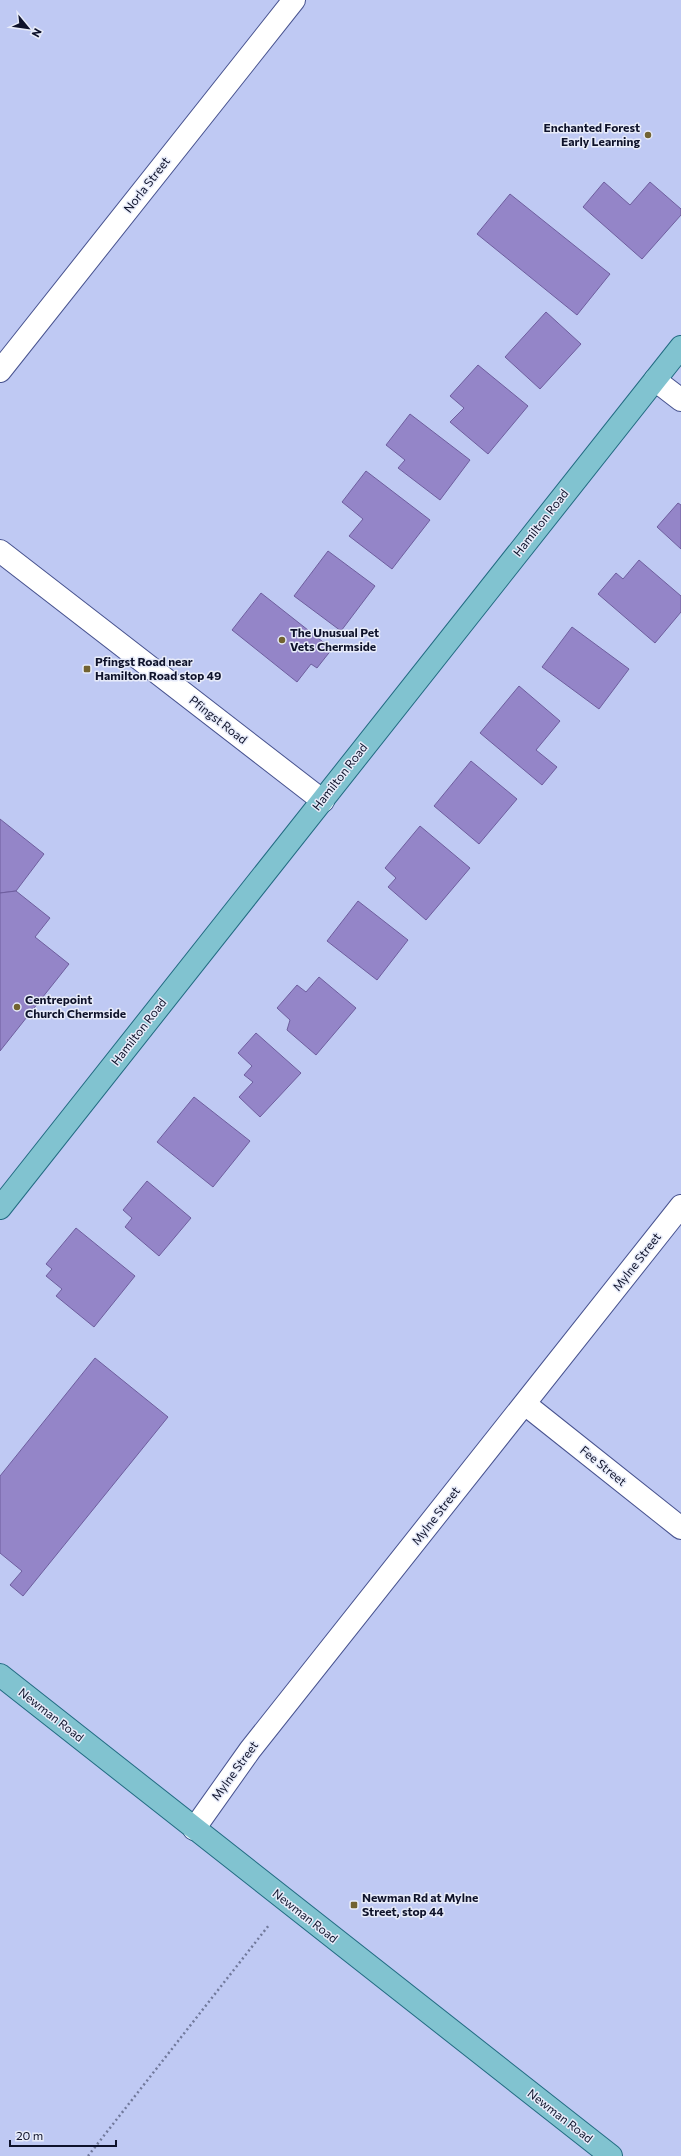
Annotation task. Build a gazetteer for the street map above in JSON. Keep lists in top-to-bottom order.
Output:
{
  "streets": {
    "main road": ["Hamilton Road", "Newman Road"],
    "street": [
      "Norla Street",
      "Pfingst Road",
      "Mylne Street",
      "Fee Street"
    ]
  },
  "crossings": [
    ["Hamilton Road", "Pfingst Road"],
    ["Mylne Street", "Fee Street"],
    ["Mylne Street", "Newman Road"]
  ],
  "places": {
    "other": ["Enchanted Forest Early Learning", "The Unusual Pet Vets Chermside", "Centrepoint Church Chermside"],
    "transit": ["Pfingst Road near Hamilton Road stop 49", "Newman Rd at Mylne Street, stop 44"]
  },
  "scale_bar": "20 m",
  "north": "bottom right"
}
